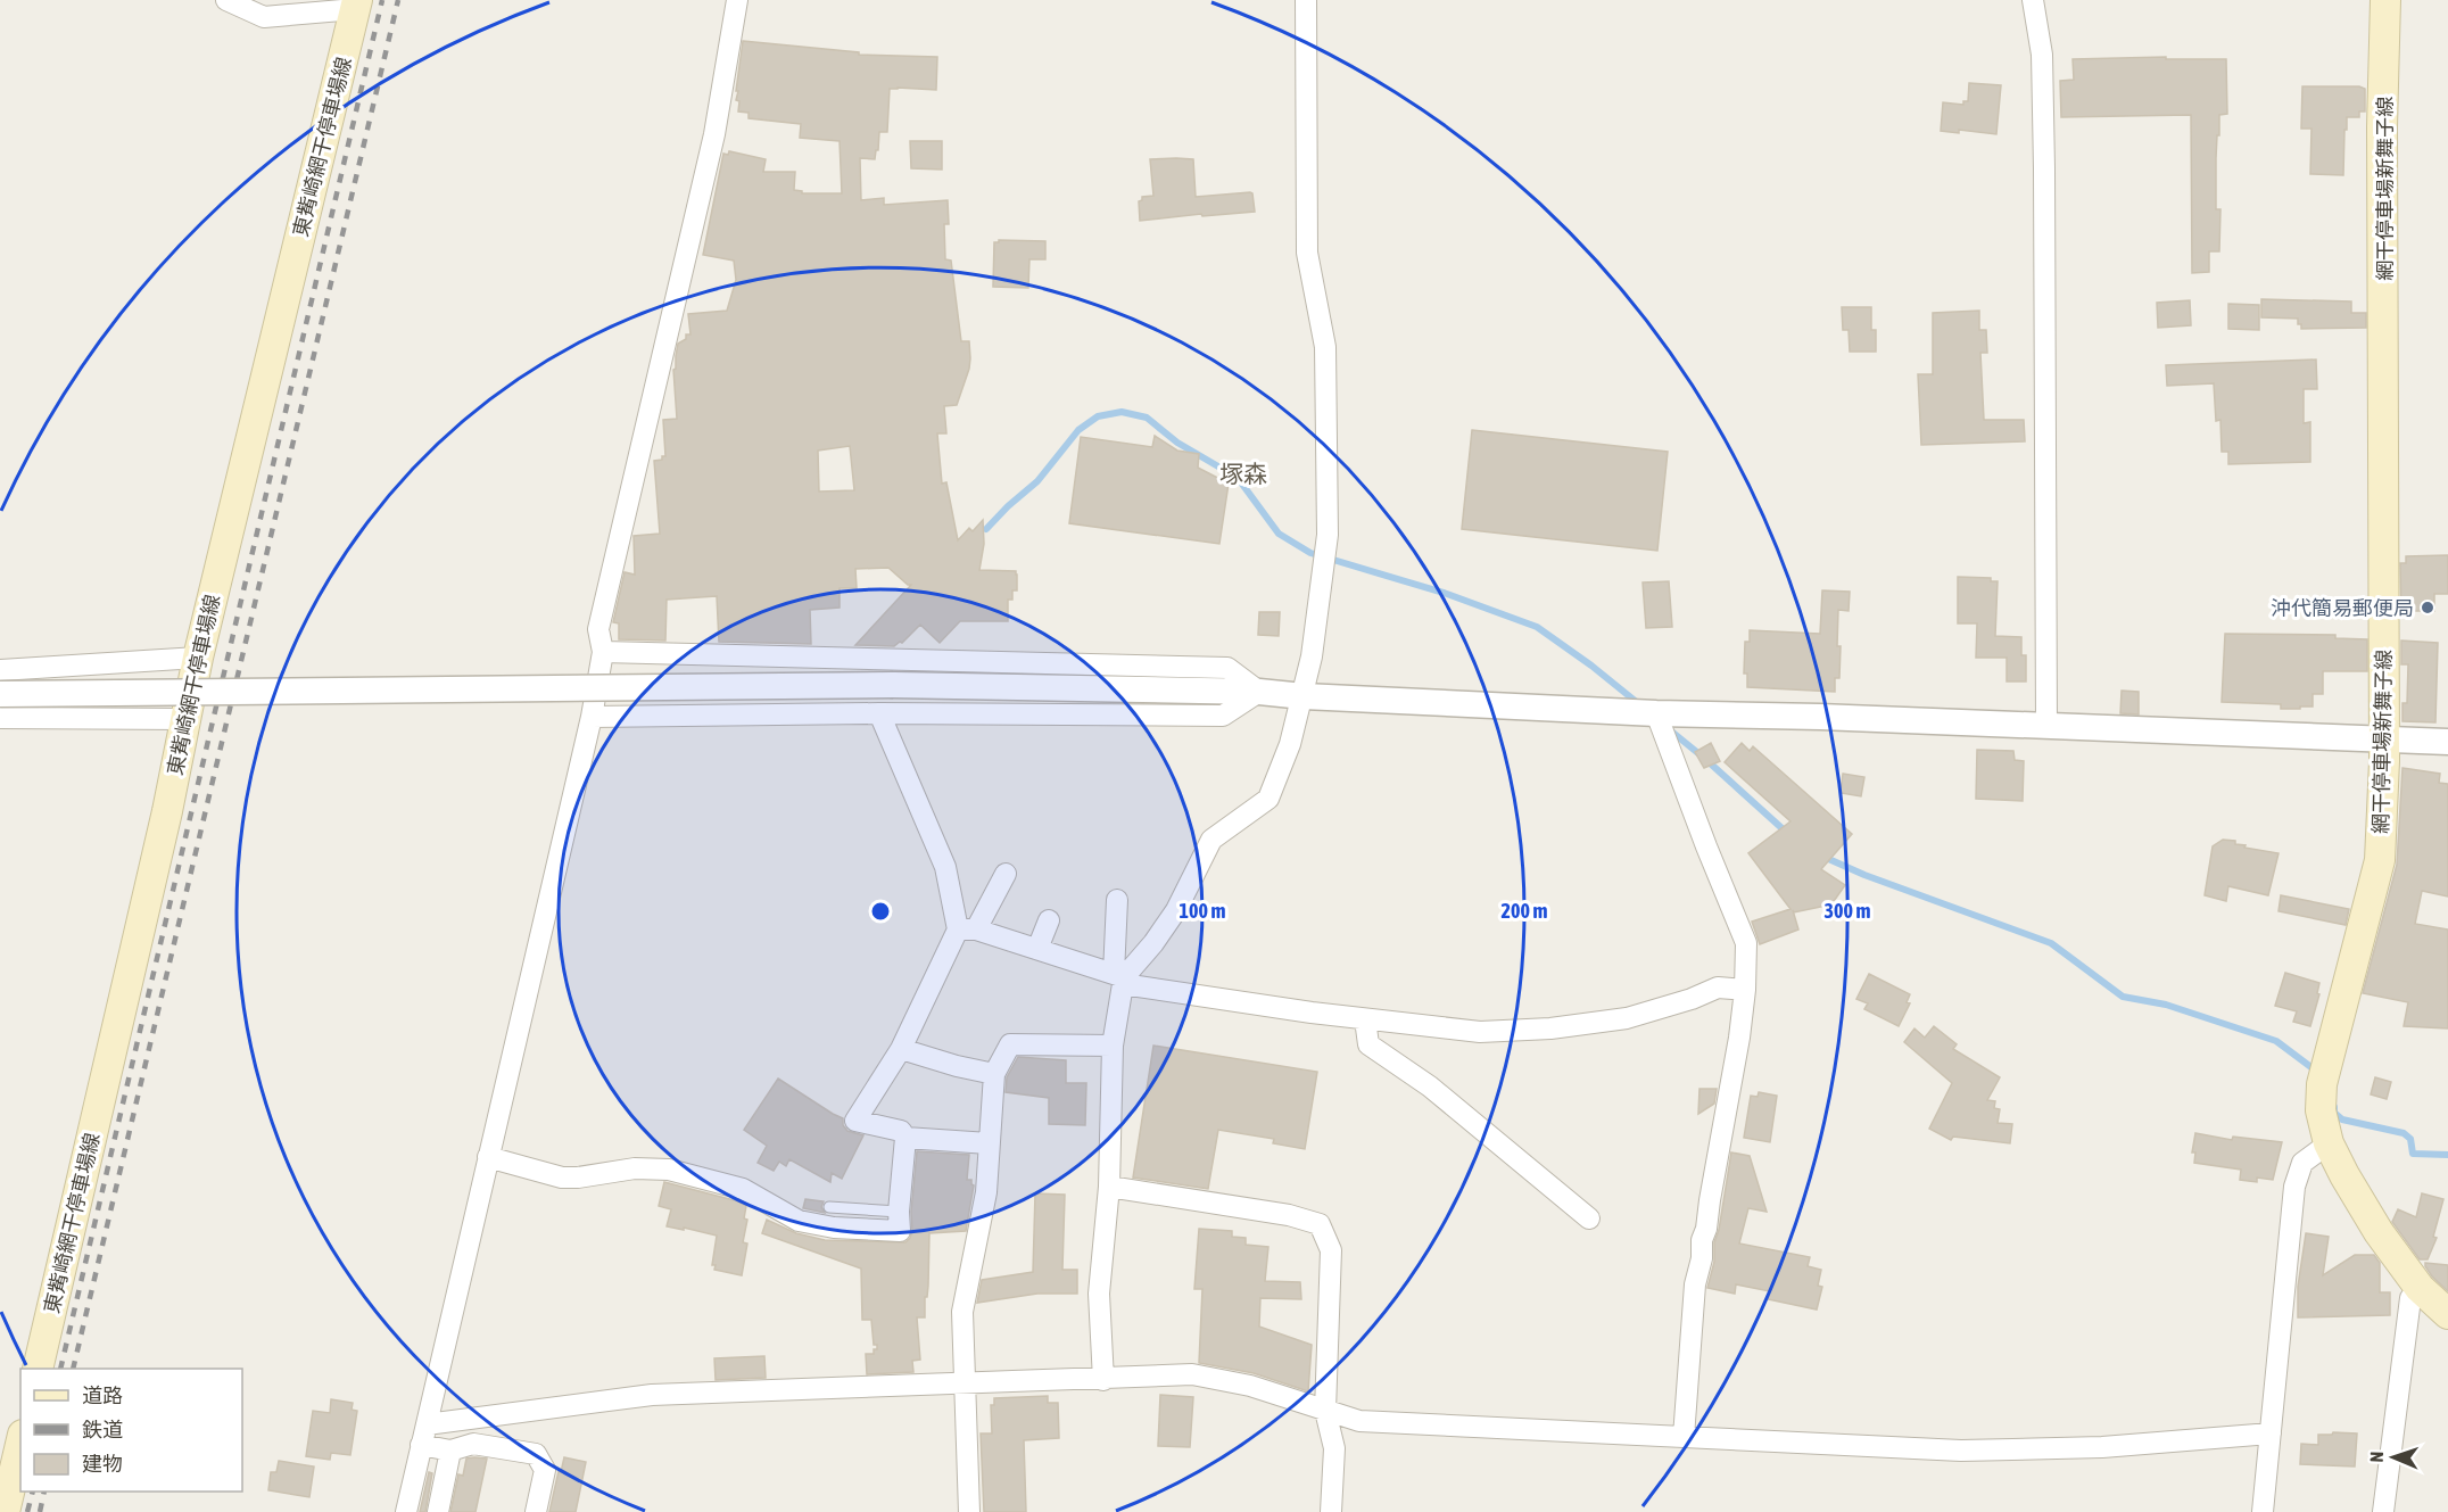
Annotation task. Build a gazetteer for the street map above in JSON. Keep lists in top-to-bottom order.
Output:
{
  "streets": {
    "main road": ["東觜崎網干停車場線", "網干停車場新舞子線"]
  },
  "districts": ["塚森"],
  "places": ["沖代簡易郵便局"],
  "legend": ["道路", "鉄道", "建物"],
  "north": "left",
  "rings": ["100 m", "200 m", "300 m"]
}
